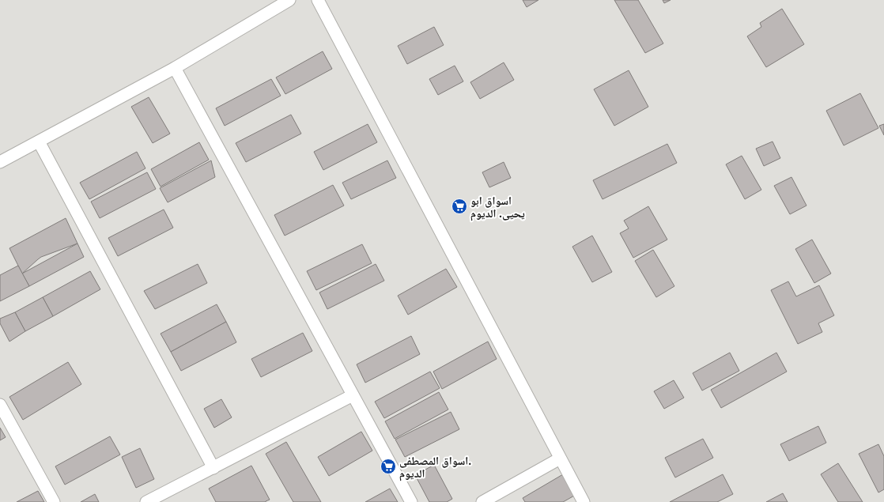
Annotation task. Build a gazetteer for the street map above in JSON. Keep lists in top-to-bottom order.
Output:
{
  "places": {
    "supermarket": ["اسواق ابو يحيى. الديوم", "اسواق المصطفى. الديوم"]
  }
}
